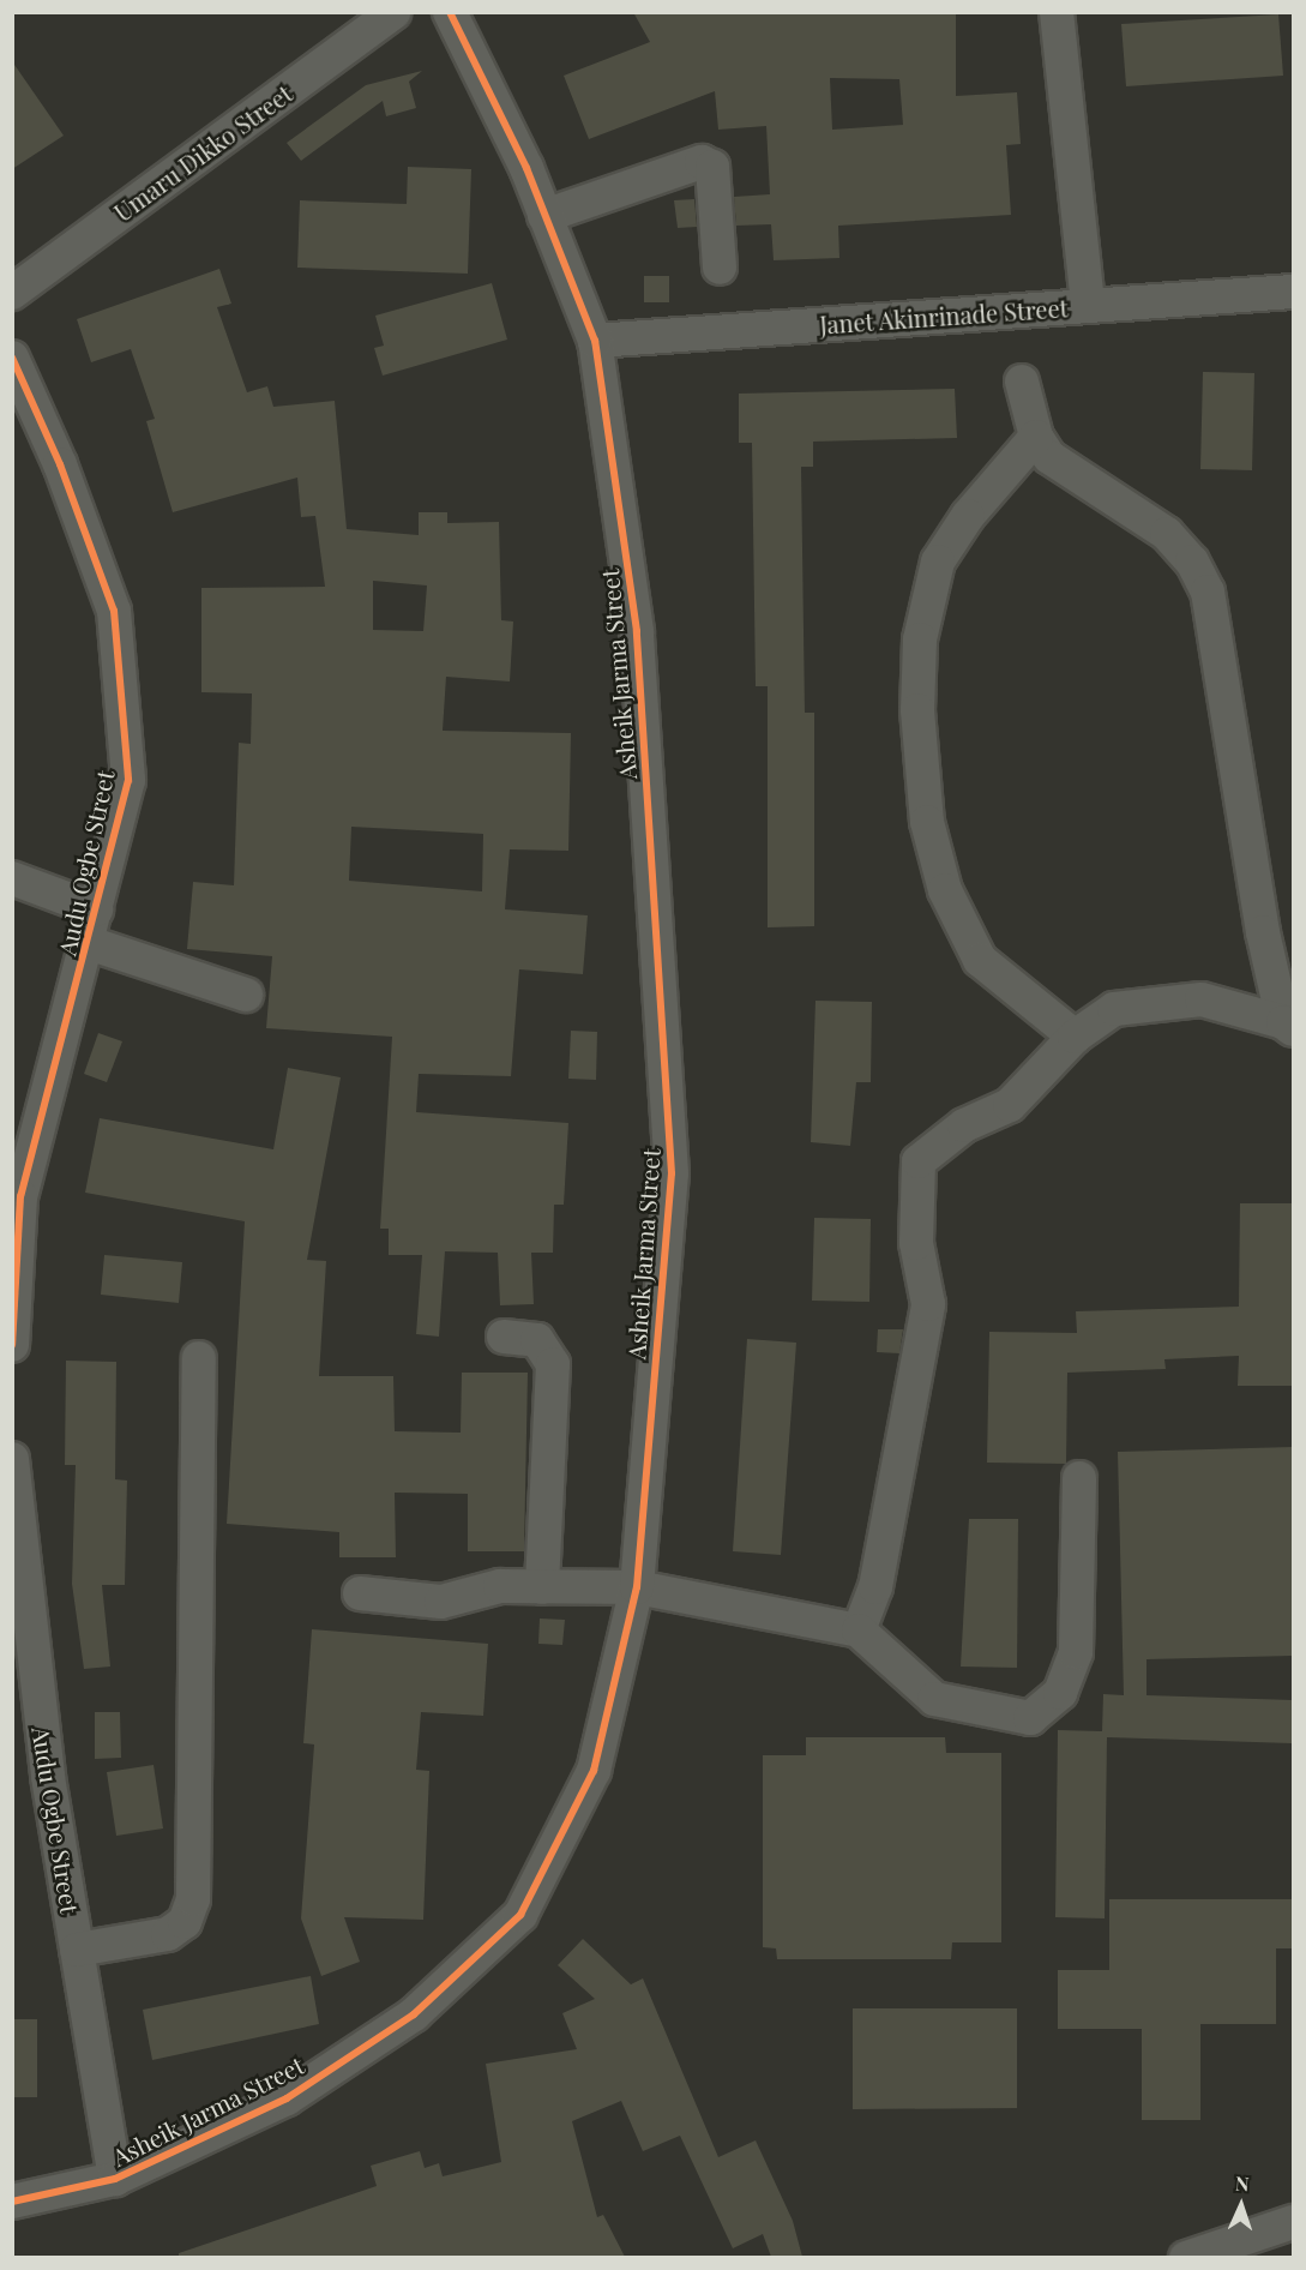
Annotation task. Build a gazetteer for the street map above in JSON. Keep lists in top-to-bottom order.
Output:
{
  "streets": {
    "street": [
      "Umaru Dikko Street",
      "Janet Akinrinade Street",
      "Asheik Jarma Street",
      "Audu Ogbe Street"
    ]
  },
  "crossings": [
    ["Janet Akinrinade Street", "Asheik Jarma Street"],
    ["Asheik Jarma Street", "Audu Ogbe Street"]
  ],
  "north": "top"
}
